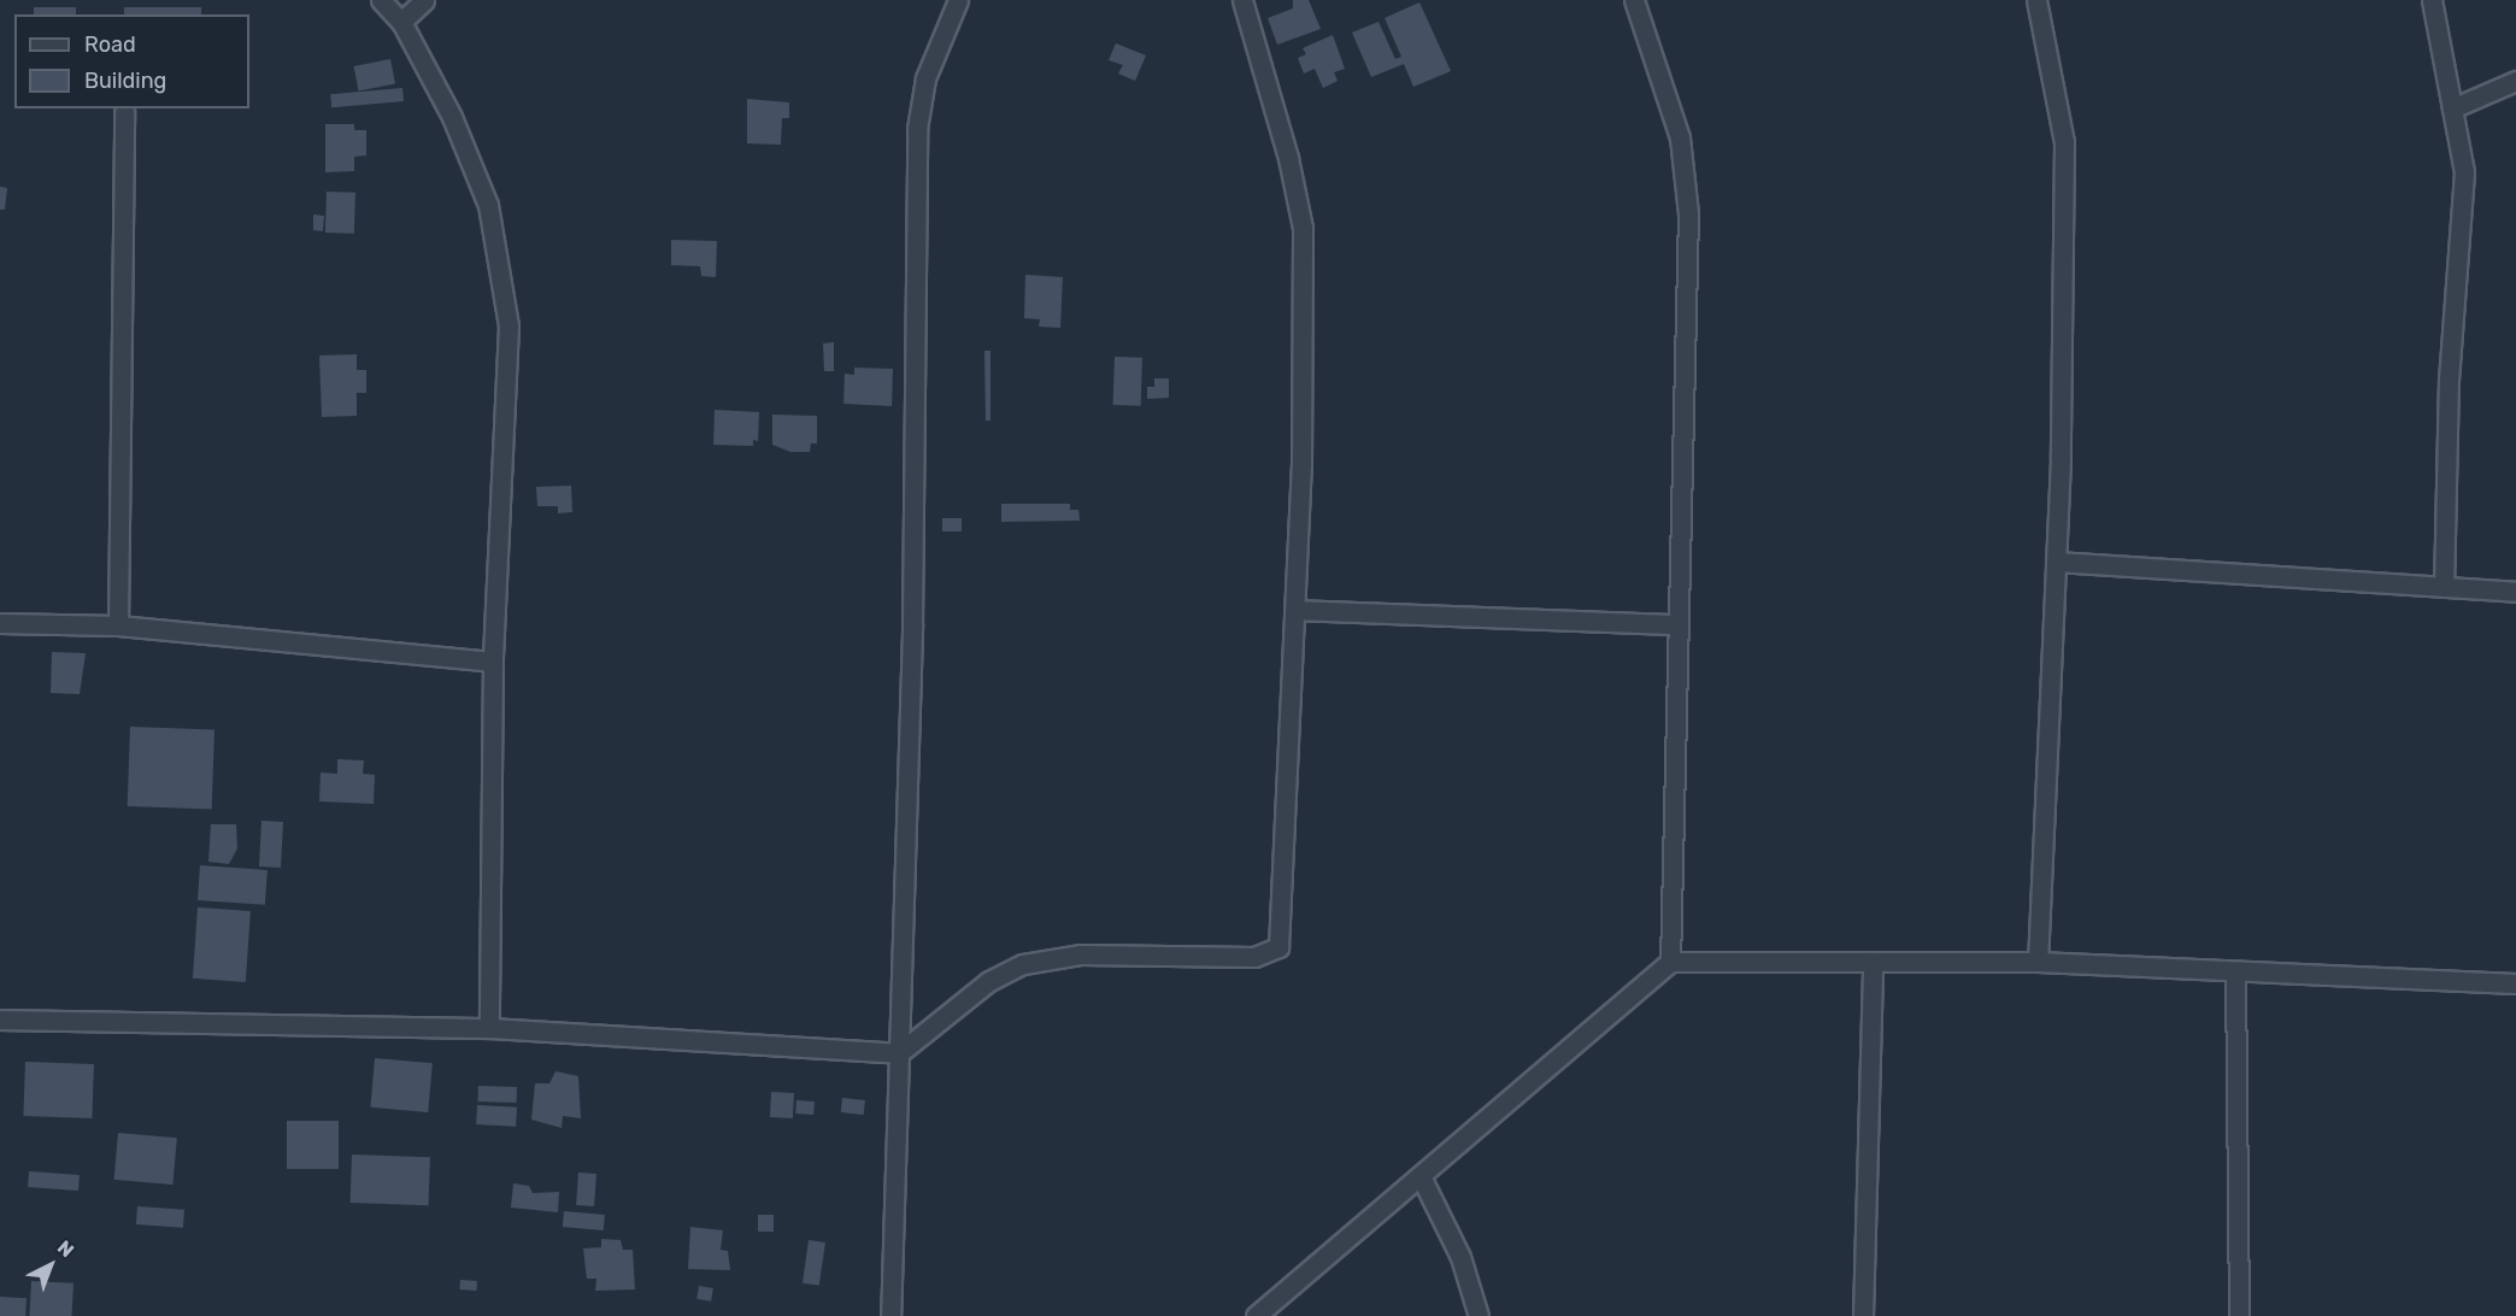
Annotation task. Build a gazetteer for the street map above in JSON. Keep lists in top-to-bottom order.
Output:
{
  "legend": ["Road", "Building"],
  "north": "top right"
}
